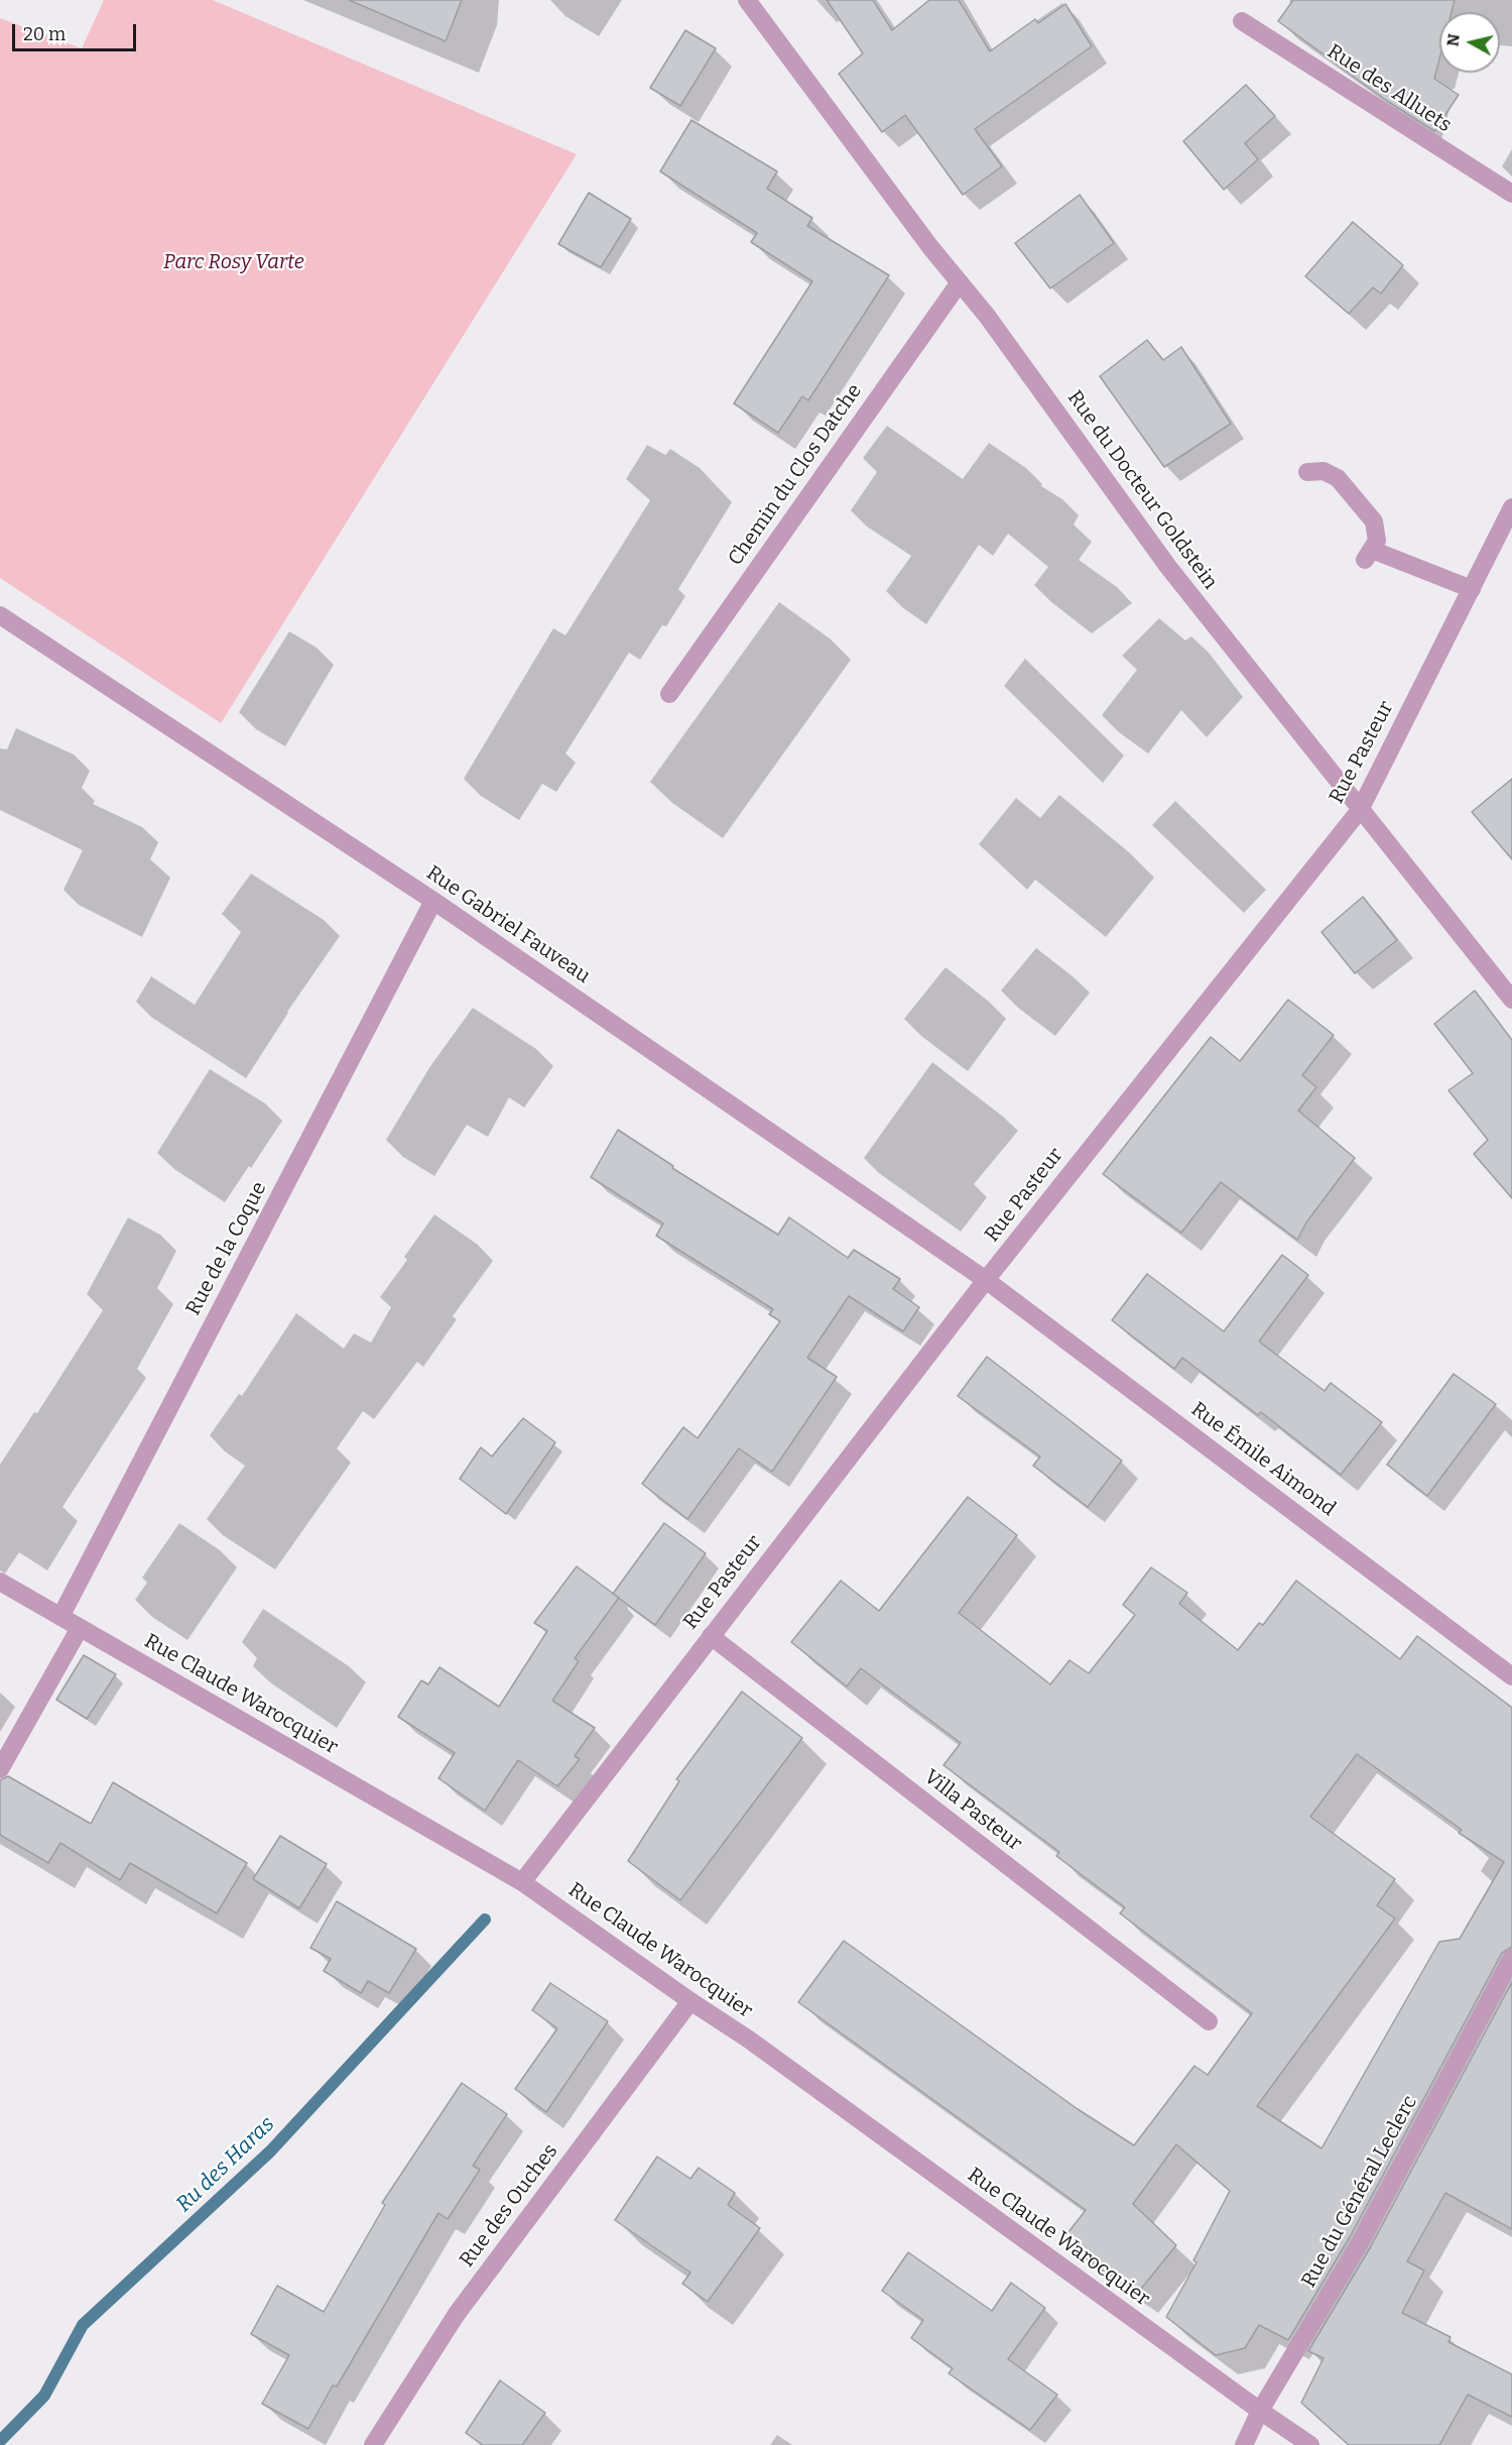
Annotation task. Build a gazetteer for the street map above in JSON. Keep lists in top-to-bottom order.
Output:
{
  "streets": {
    "street": [
      "Rue des Alluets",
      "Chemin du Clos Datche",
      "Rue du Docteur Goldstein",
      "Rue Pasteur",
      "Rue Gabriel Fauveau",
      "Rue de la Coque",
      "Rue Émile Aimond",
      "Rue Claude Warocquier",
      "Villa Pasteur",
      "Rue du Général Leclerc",
      "Rue des Ouches"
    ]
  },
  "crossings": [
    ["Chemin du Clos Datche", "Rue du Docteur Goldstein"],
    ["Rue du Docteur Goldstein", "Rue Pasteur"],
    ["Rue Pasteur", "Rue Gabriel Fauveau"],
    ["Rue Pasteur", "Rue Émile Aimond"],
    ["Rue Pasteur", "Rue Claude Warocquier"],
    ["Rue Pasteur", "Villa Pasteur"],
    ["Rue Gabriel Fauveau", "Rue de la Coque"],
    ["Rue Gabriel Fauveau", "Rue Émile Aimond"],
    ["Rue de la Coque", "Rue Claude Warocquier"],
    ["Rue Claude Warocquier", "Rue du Général Leclerc"],
    ["Rue Claude Warocquier", "Rue des Ouches"]
  ],
  "water": ["Ru des Haras"],
  "parks": ["Parc Rosy Varte"],
  "scale_bar": "20 m",
  "north": "left"
}
